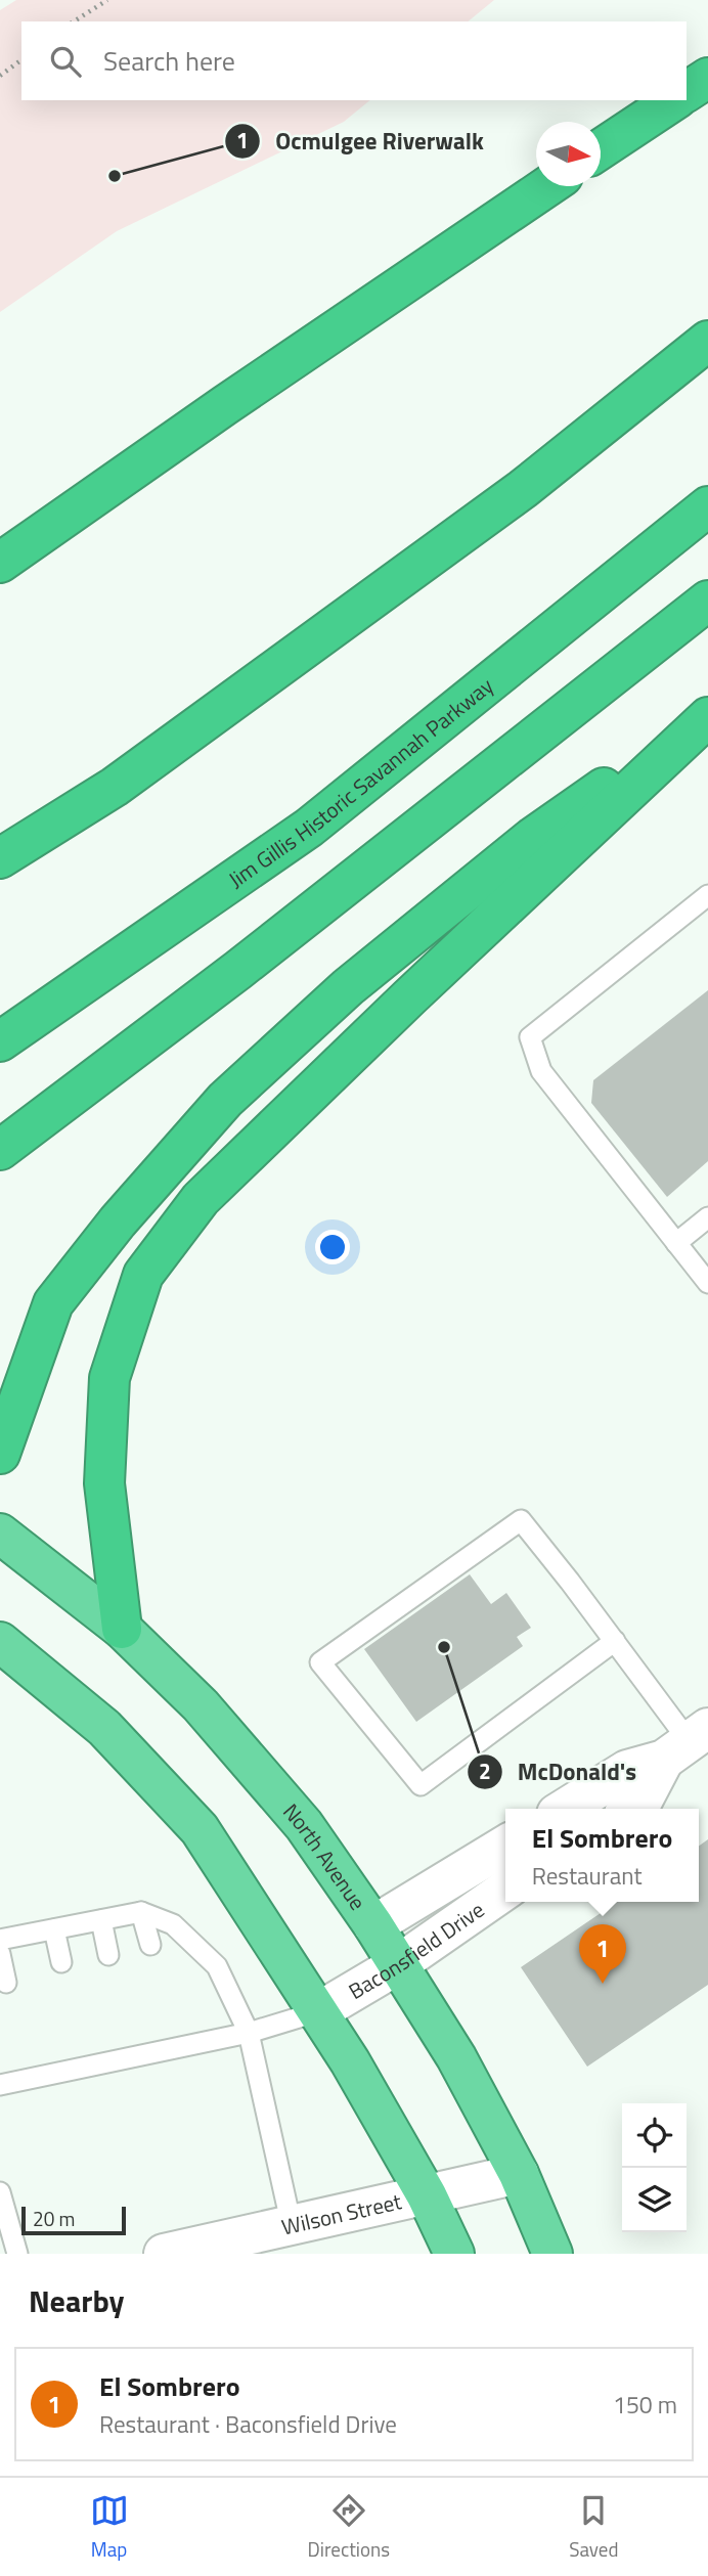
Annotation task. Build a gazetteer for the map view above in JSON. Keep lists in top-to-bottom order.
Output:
{
  "streets": {
    "highway": ["Jim Gillis Historic Savannah Parkway", "North Avenue"],
    "street": ["Baconsfield Drive", "Wilson Street"]
  },
  "crossings": [
    ["North Avenue", "Baconsfield Drive"],
    ["North Avenue", "Wilson Street"]
  ],
  "places": ["Ocmulgee Riverwalk", "McDonald's"],
  "scale_bar": "20 m",
  "north": "right",
  "page": {
    "search": "Search here",
    "popup": ["El Sombrero", "Restaurant"],
    "pins": "1",
    "scale": "20 m",
    "heading": "Nearby",
    "list": [
      {
        "mark": "1",
        "name": "El Sombrero",
        "note": "Restaurant · Baconsfield Drive",
        "value": "150 m"
      }
    ],
    "nav": ["Map", "Directions", "Saved"]
  }
}
